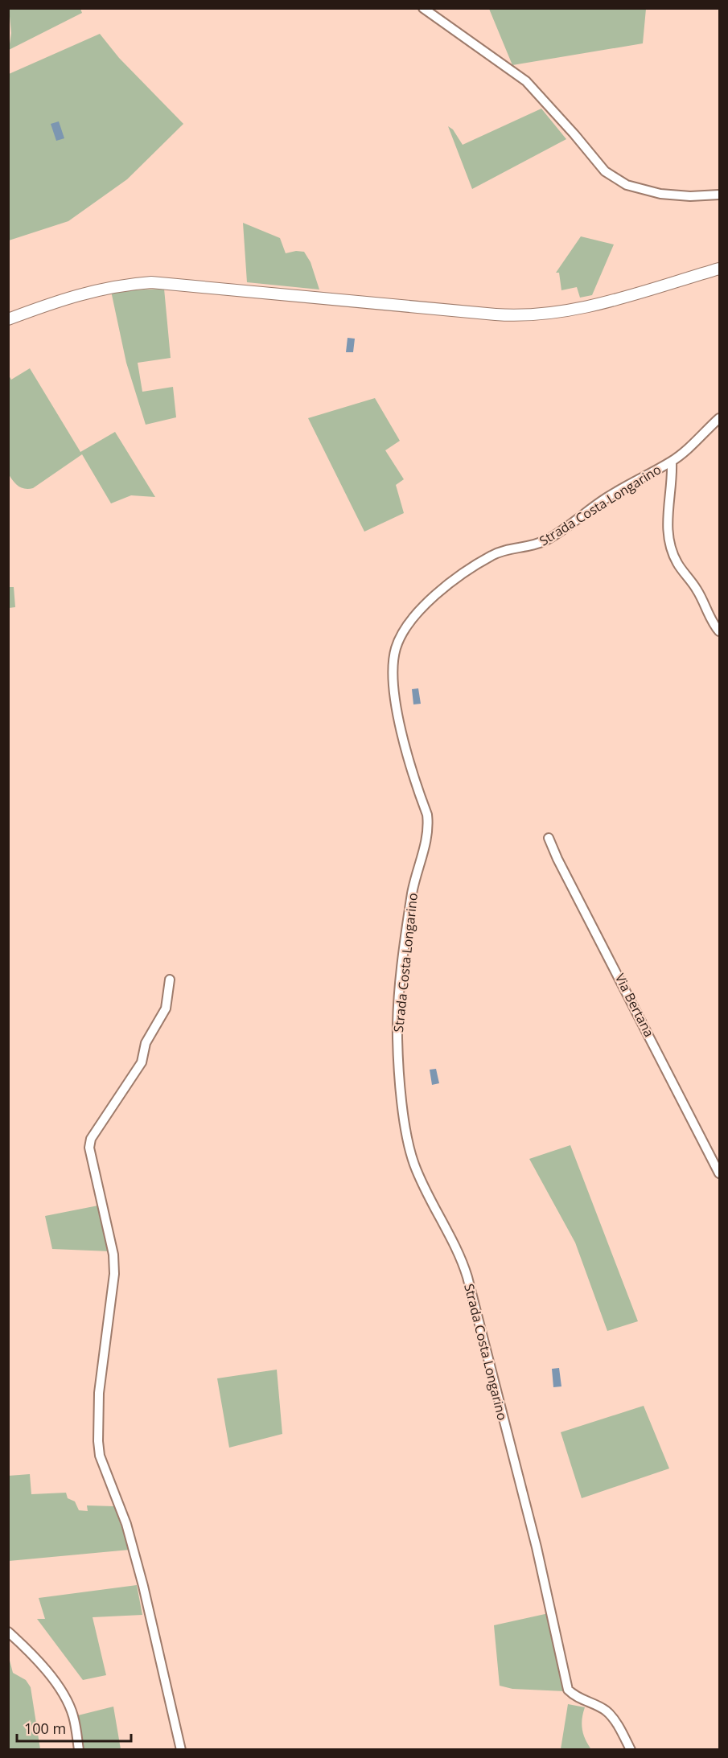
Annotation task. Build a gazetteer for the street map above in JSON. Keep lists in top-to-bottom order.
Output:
{
  "streets": {
    "street": ["Strada Costa Longarino", "Via Bertana"]
  },
  "scale_bar": "100 m"
}
